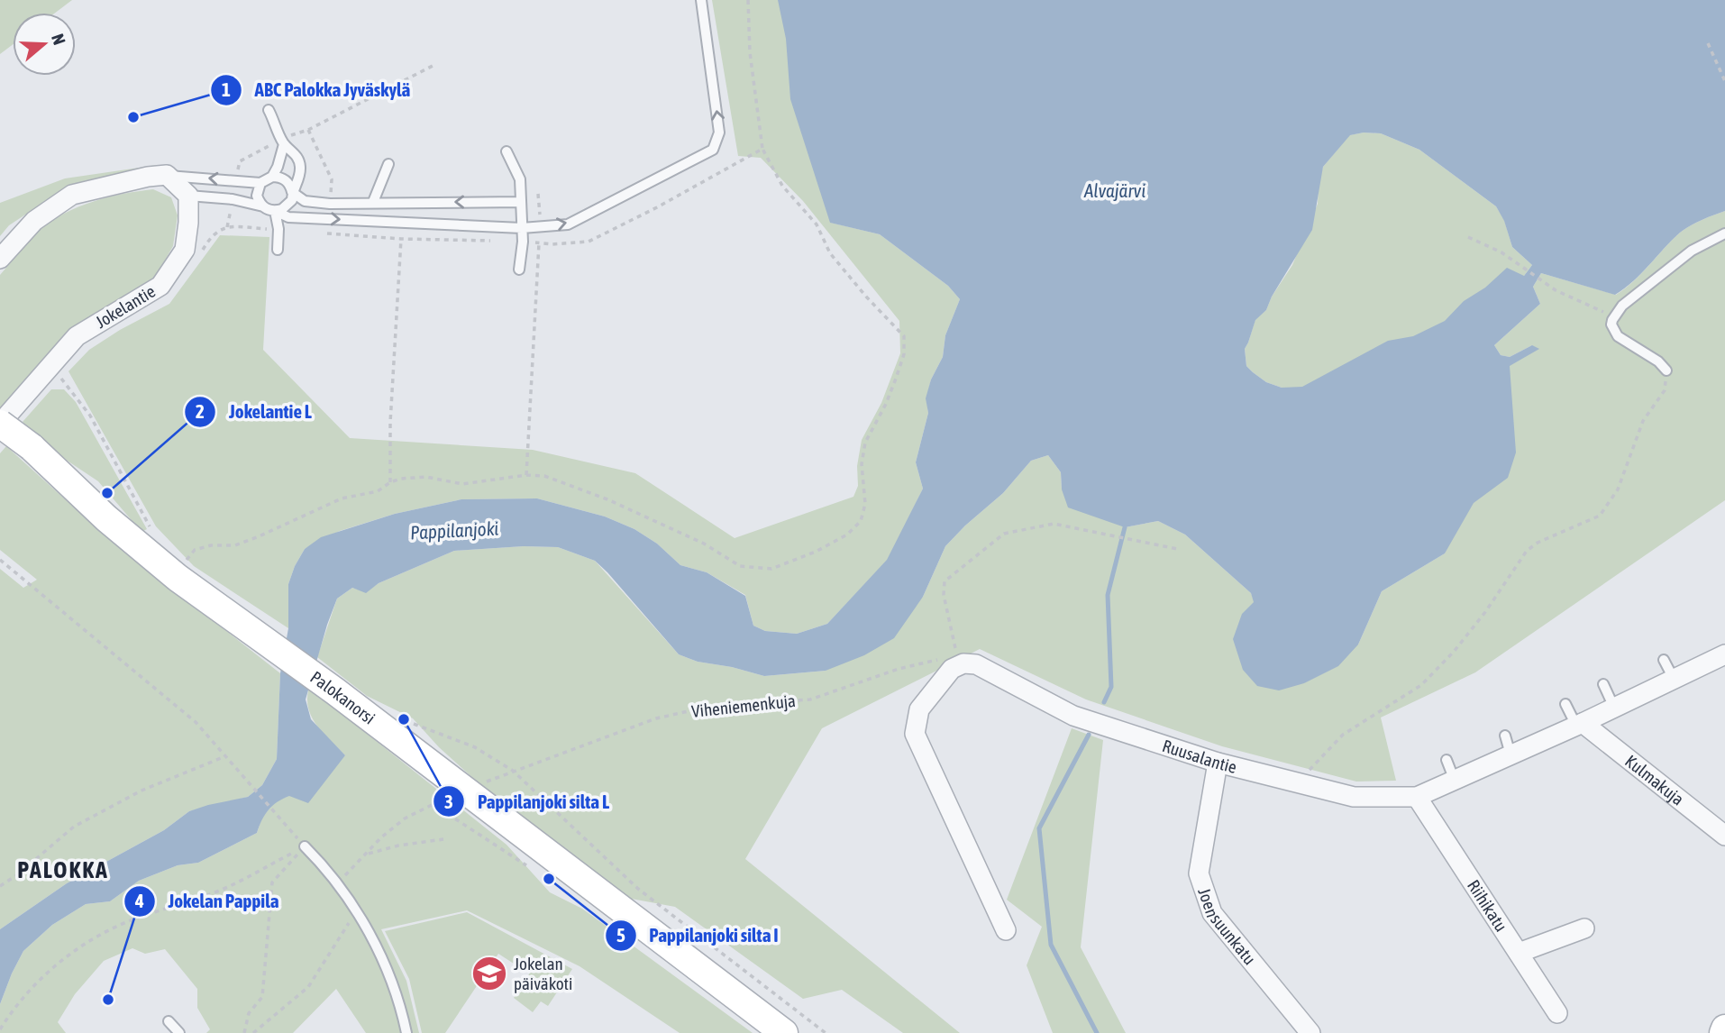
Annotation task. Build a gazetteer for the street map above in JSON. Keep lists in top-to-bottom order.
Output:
{
  "streets": {
    "main road": ["Palokanorsi"],
    "street": [
      "Jokelantie",
      "Ruusalantie",
      "Kulmakuja",
      "Riihikatu",
      "Joensuunkatu"
    ],
    "path": ["Viheniemenkuja"]
  },
  "crossings": [
    ["Jokelantie", "Palokanorsi"],
    ["Ruusalantie", "Kulmakuja"],
    ["Ruusalantie", "Riihikatu"],
    ["Ruusalantie", "Joensuunkatu"]
  ],
  "districts": ["PALOKKA"],
  "water": ["Alvajärvi", "Pappilanjoki"],
  "places": {
    "other": [
      "ABC Palokka Jyväskylä",
      "Jokelantie L",
      "Pappilanjoki silta L",
      "Pappilanjoki silta I",
      "Jokelan Pappila"
    ],
    "school or university": ["Jokelan päiväkoti"]
  },
  "north": "right"
}
